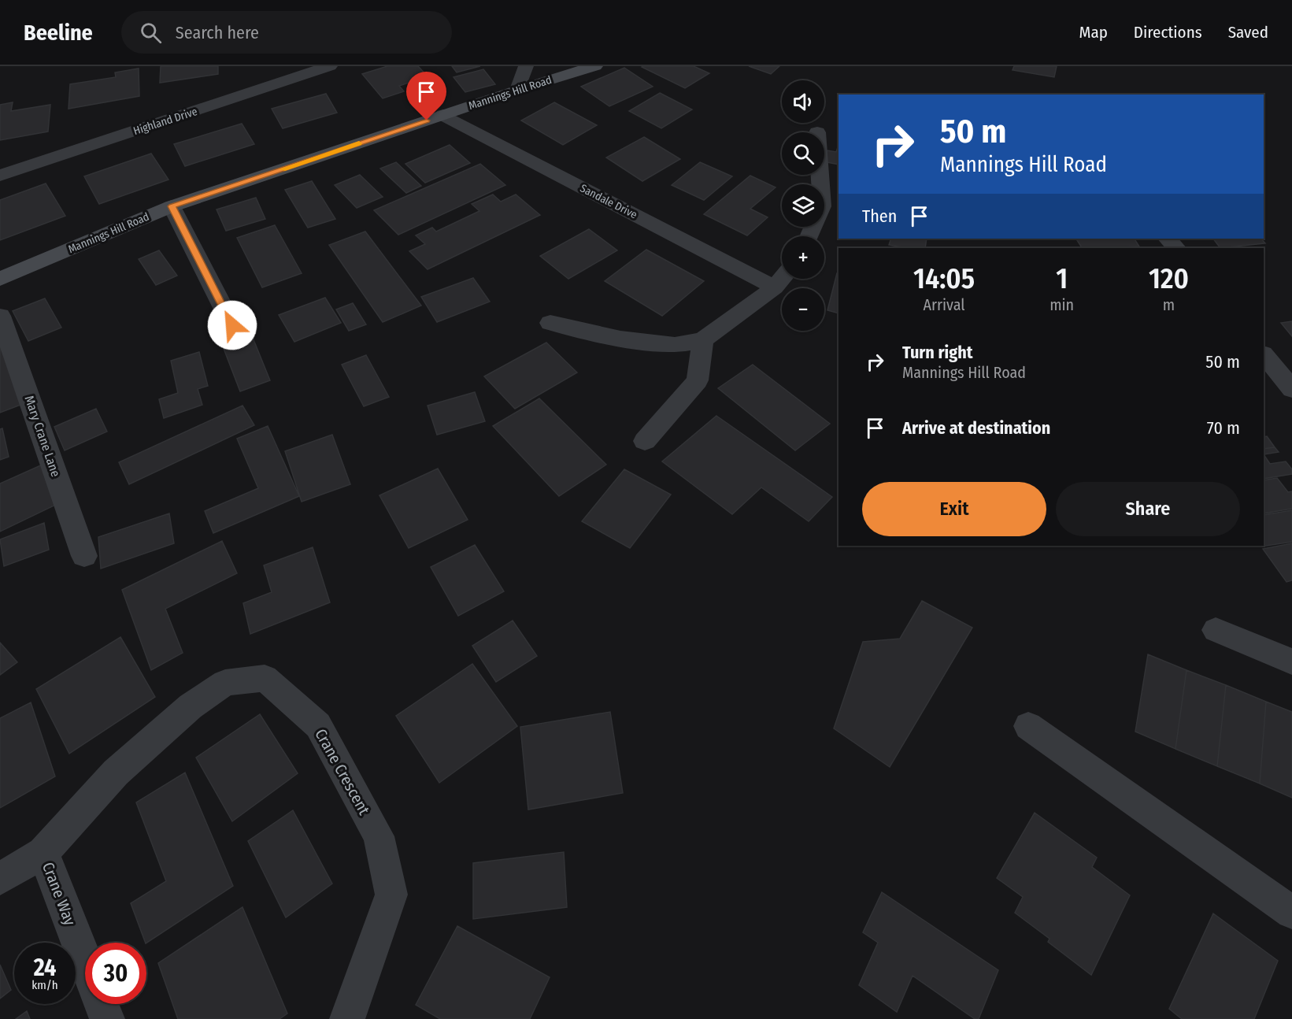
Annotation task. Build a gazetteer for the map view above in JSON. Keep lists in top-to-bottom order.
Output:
{
  "streets": {
    "main road": ["Mannings Hill Road"],
    "street": [
      "Highland Drive",
      "Sandale Drive",
      "Mary Crane Lane",
      "Crane Crescent",
      "Crane Way"
    ]
  },
  "crossings": [
    ["Mannings Hill Road", "Sandale Drive"],
    ["Crane Crescent", "Crane Way"]
  ],
  "page": {
    "header": "Beeline",
    "search": "Search here",
    "nav": ["Map", "Directions", "Saved"],
    "map_buttons": ["+", "−"],
    "turn": ["50 m", "Mannings Hill Road"],
    "then": "Then",
    "eta": [
      "14:05",
      "Arrival",
      "1",
      "min",
      "120",
      "m"
    ],
    "list": [
      {
        "name": "Turn right",
        "note": "Mannings Hill Road",
        "value": "50 m"
      },
      {
        "name": "Arrive at destination",
        "value": "70 m"
      }
    ],
    "buttons": ["Exit", "Share"],
    "speed": "24 km/h",
    "limit": "30"
  }
}
